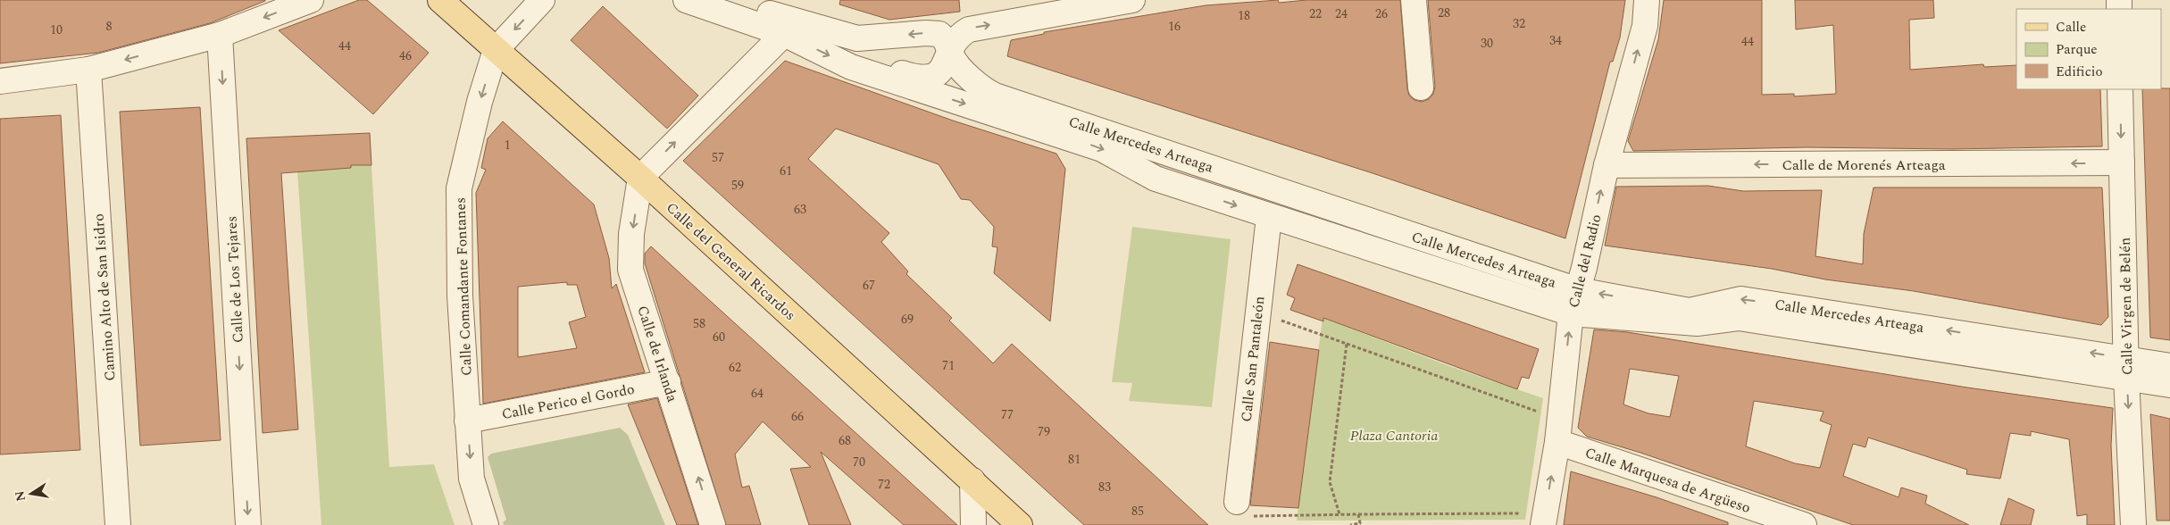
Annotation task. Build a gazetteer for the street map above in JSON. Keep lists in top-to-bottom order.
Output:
{
  "streets": {
    "main road": ["Calle del General Ricardos"],
    "street": [
      "Calle Mercedes Arteaga",
      "Calle de Morenés Arteaga",
      "Calle del Radio",
      "Calle de Los Tejares",
      "Calle Comandante Fontanes",
      "Camino Alto de San Isidro",
      "Calle Virgen de Belén",
      "Calle de Irlanda",
      "Calle San Pantaleón",
      "Calle Perico el Gordo",
      "Calle Marquesa de Argüeso"
    ]
  },
  "crossings": [
    ["Calle Mercedes Arteaga", "Calle del Radio"],
    ["Calle Mercedes Arteaga", "Calle Virgen de Belén"],
    ["Calle Mercedes Arteaga", "Calle San Pantaleón"],
    ["Calle de Morenés Arteaga", "Calle del Radio"],
    ["Calle de Morenés Arteaga", "Calle Virgen de Belén"],
    ["Calle del General Ricardos", "Calle Comandante Fontanes"],
    ["Calle del General Ricardos", "Calle de Irlanda"],
    ["Calle del Radio", "Calle Marquesa de Argüeso"],
    ["Calle Comandante Fontanes", "Calle Perico el Gordo"],
    ["Calle de Irlanda", "Calle Perico el Gordo"]
  ],
  "one_way": [
    "Calle de Morenés Arteaga",
    "Calle del Radio",
    "Calle de Los Tejares",
    "Calle Comandante Fontanes",
    "Calle Virgen de Belén"
  ],
  "parks": ["Plaza Cantoria"],
  "house_numbers": [
    "28",
    "22",
    "24",
    "26",
    "18",
    "32",
    "8",
    "16",
    "10",
    "34",
    "44",
    "30",
    "44",
    "46",
    "1",
    "57",
    "61",
    "59",
    "63",
    "67",
    "69",
    "58",
    "60",
    "71",
    "62",
    "64",
    "77",
    "66",
    "79",
    "68",
    "81",
    "70",
    "72",
    "83",
    "85"
  ],
  "legend": ["Calle", "Parque", "Edificio"],
  "north": "left"
}
